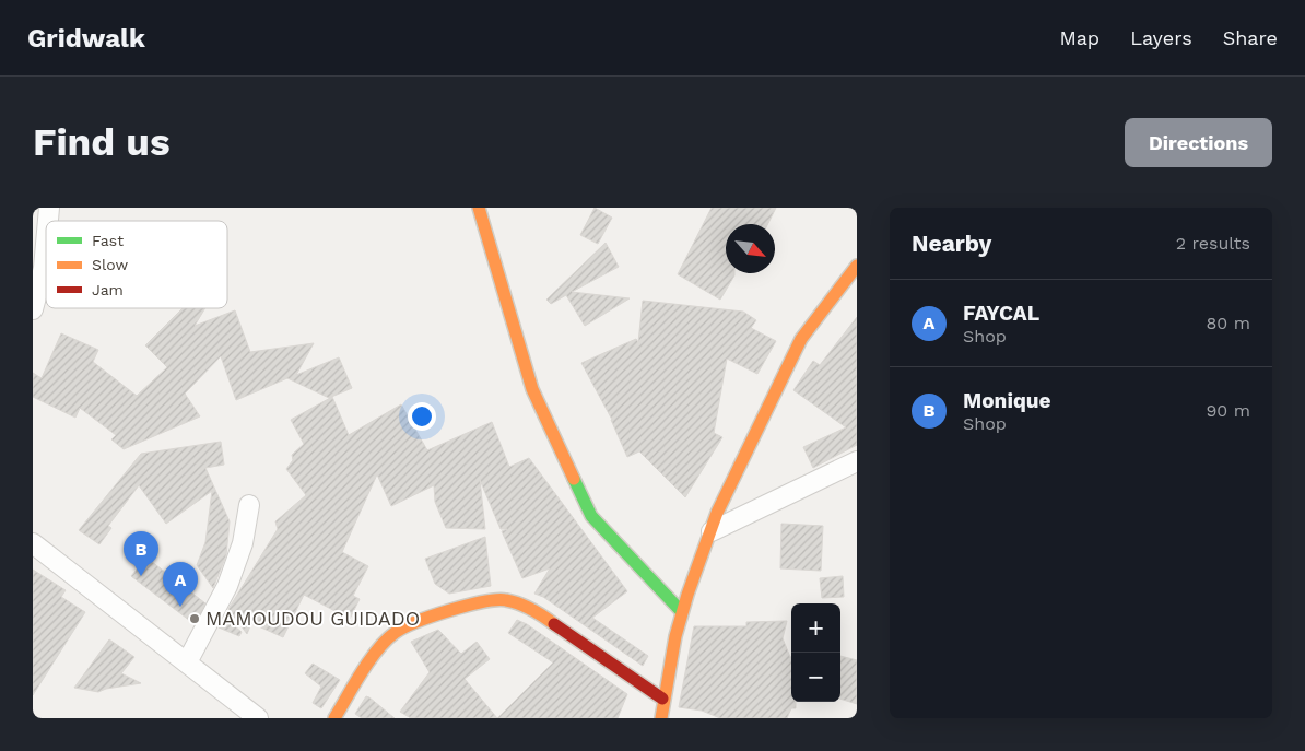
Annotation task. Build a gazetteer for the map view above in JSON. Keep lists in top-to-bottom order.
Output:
{
  "places": ["MAMOUDOU GUIDADO"],
  "legend": ["Fast", "Slow", "Jam"],
  "north": "bottom right",
  "page": {
    "header": "Gridwalk",
    "nav": ["Map", "Layers", "Share"],
    "buttons": "Directions",
    "title": "Find us",
    "heading": ["Nearby", "2 results"],
    "list": [
      {
        "mark": "A",
        "name": "FAYCAL",
        "note": "Shop",
        "value": "80 m"
      },
      {
        "mark": "B",
        "name": "Monique",
        "note": "Shop",
        "value": "90 m"
      }
    ],
    "pins": ["B", "A"],
    "map_buttons": ["+", "−"]
  }
}
